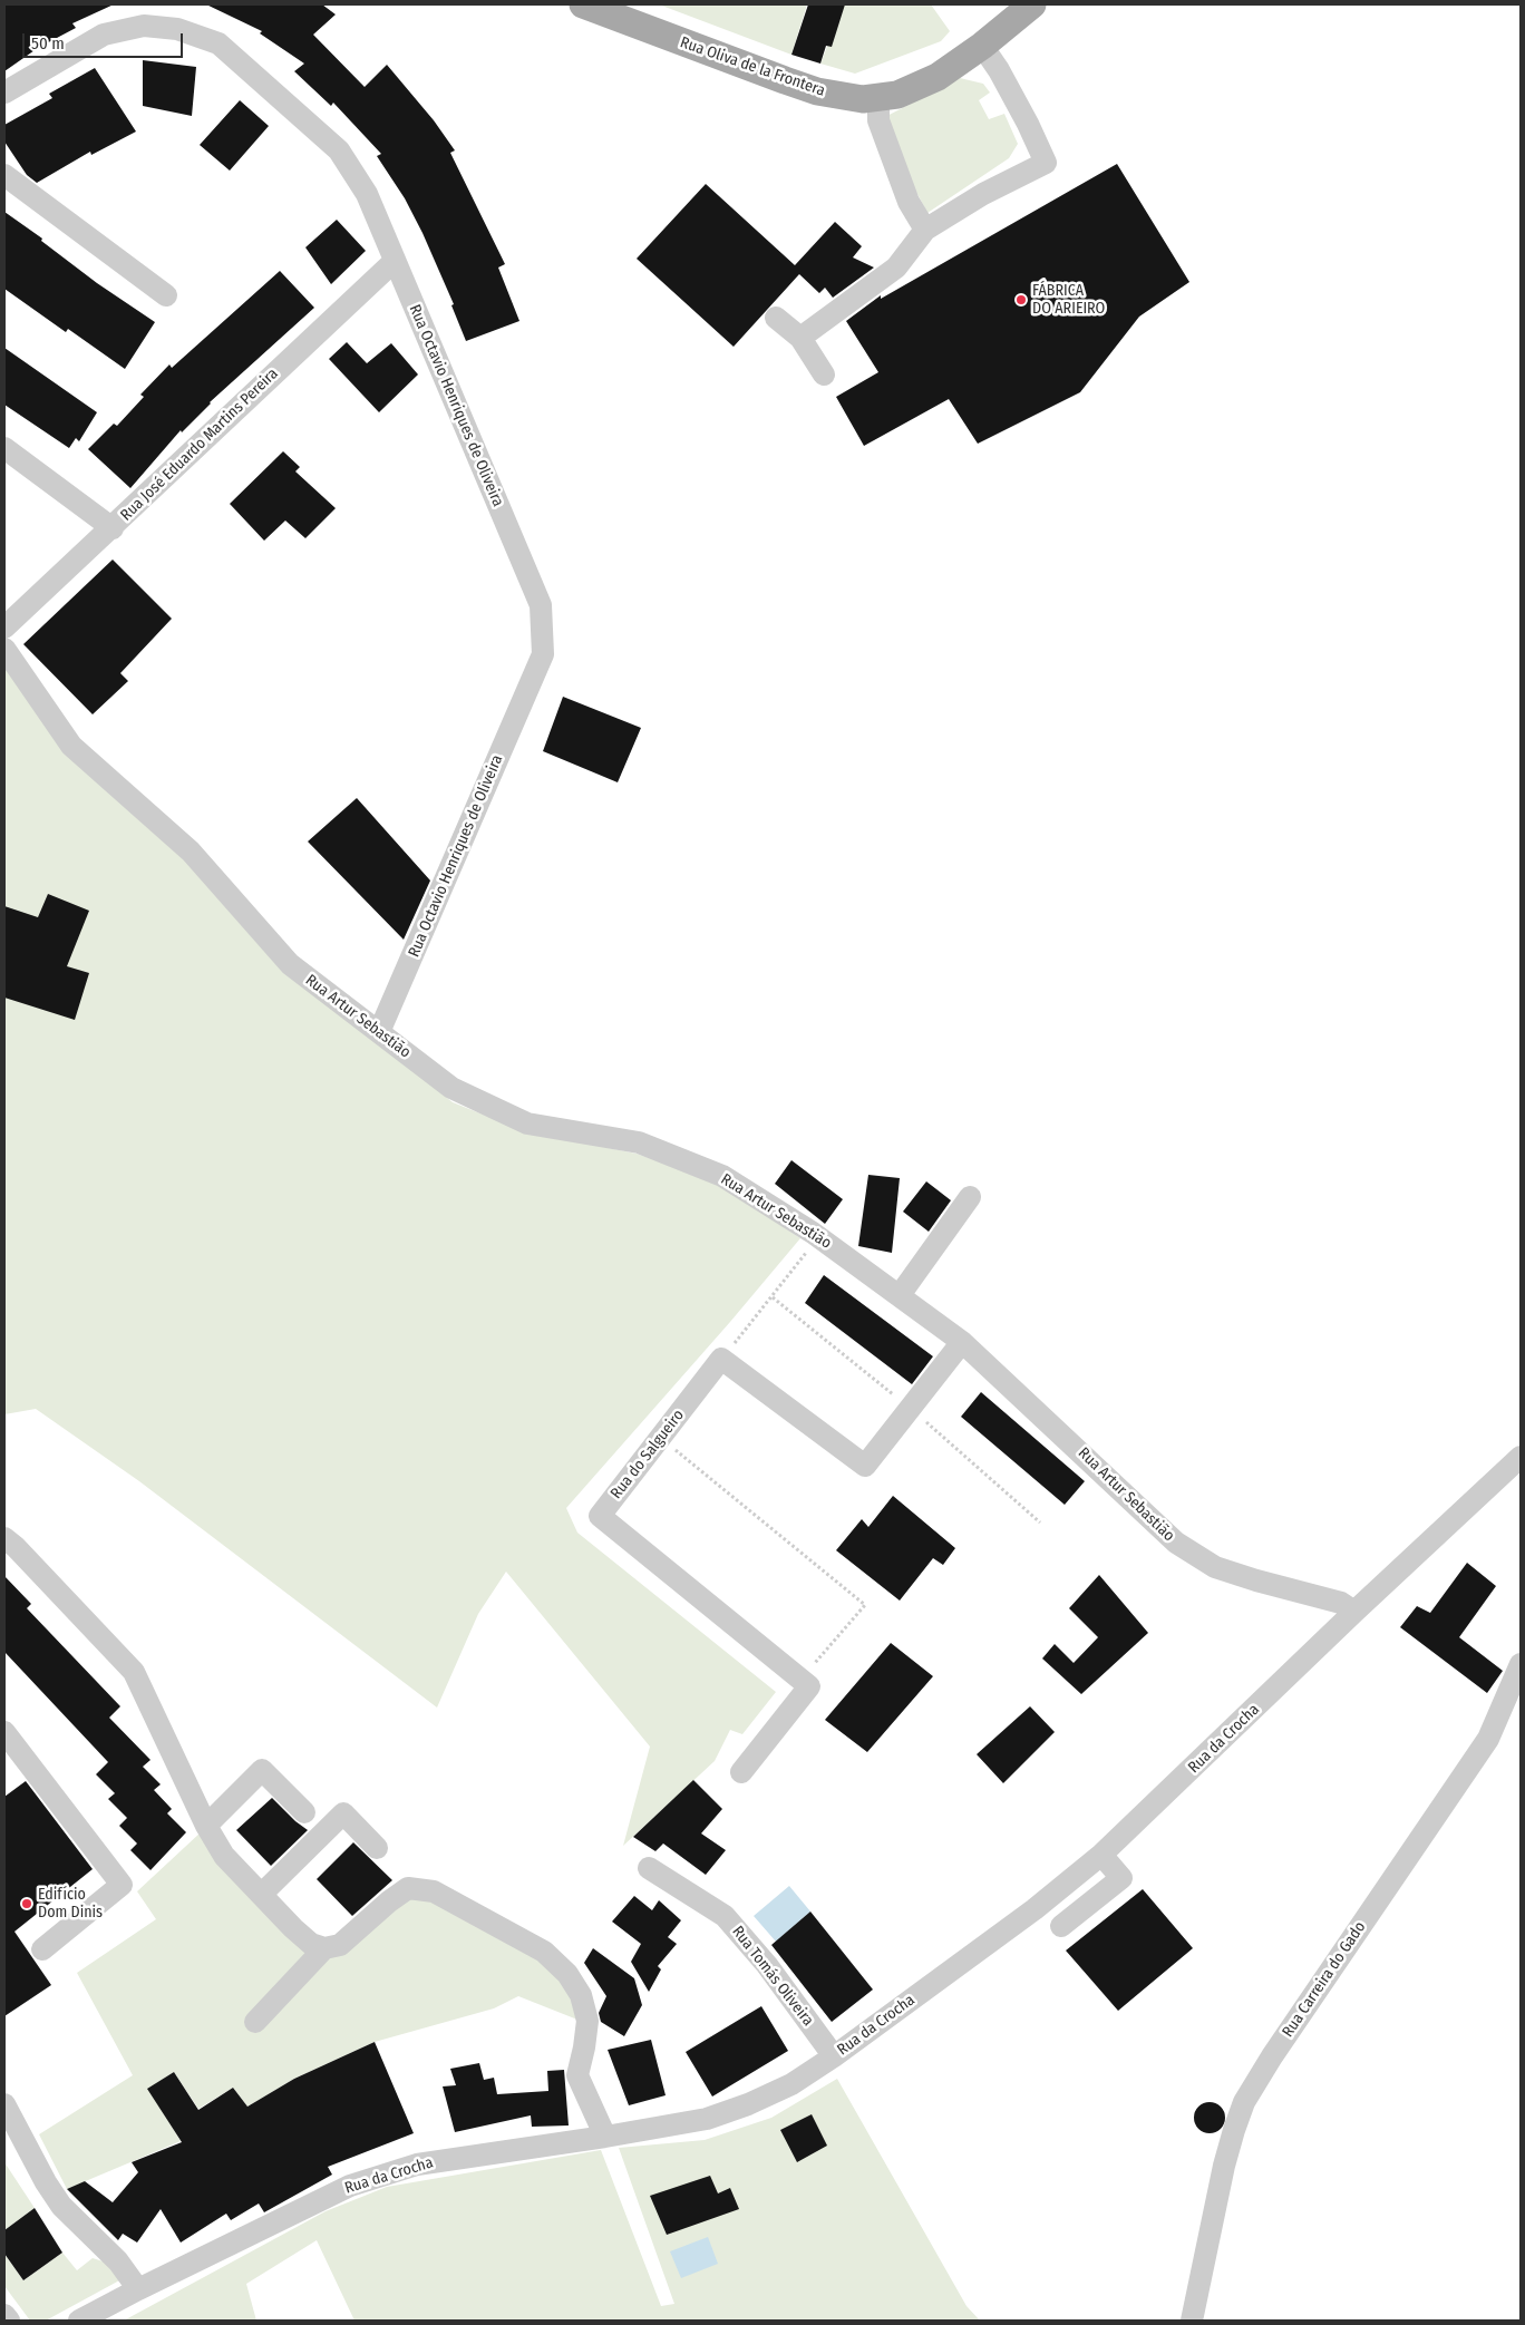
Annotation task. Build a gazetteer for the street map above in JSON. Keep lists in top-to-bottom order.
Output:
{
  "streets": {
    "main road": ["Rua Oliva de la Frontera"],
    "street": [
      "Rua Octavio Henriques de Oliveira",
      "Rua José Eduardo Martins Pereira",
      "Rua Artur Sebastião",
      "Rua do Salgueiro",
      "Rua da Crocha",
      "Rua Tomás Oliveira",
      "Rua Carreira do Gado"
    ]
  },
  "crossings": [
    ["Rua Octavio Henriques de Oliveira", "Rua José Eduardo Martins Pereira"],
    ["Rua Octavio Henriques de Oliveira", "Rua Artur Sebastião"],
    ["Rua Artur Sebastião", "Rua da Crocha"],
    ["Rua da Crocha", "Rua Tomás Oliveira"]
  ],
  "places": ["FÁBRICA DO ARIEIRO", "Edifício Dom Dinis"],
  "scale_bar": "50 m"
}
